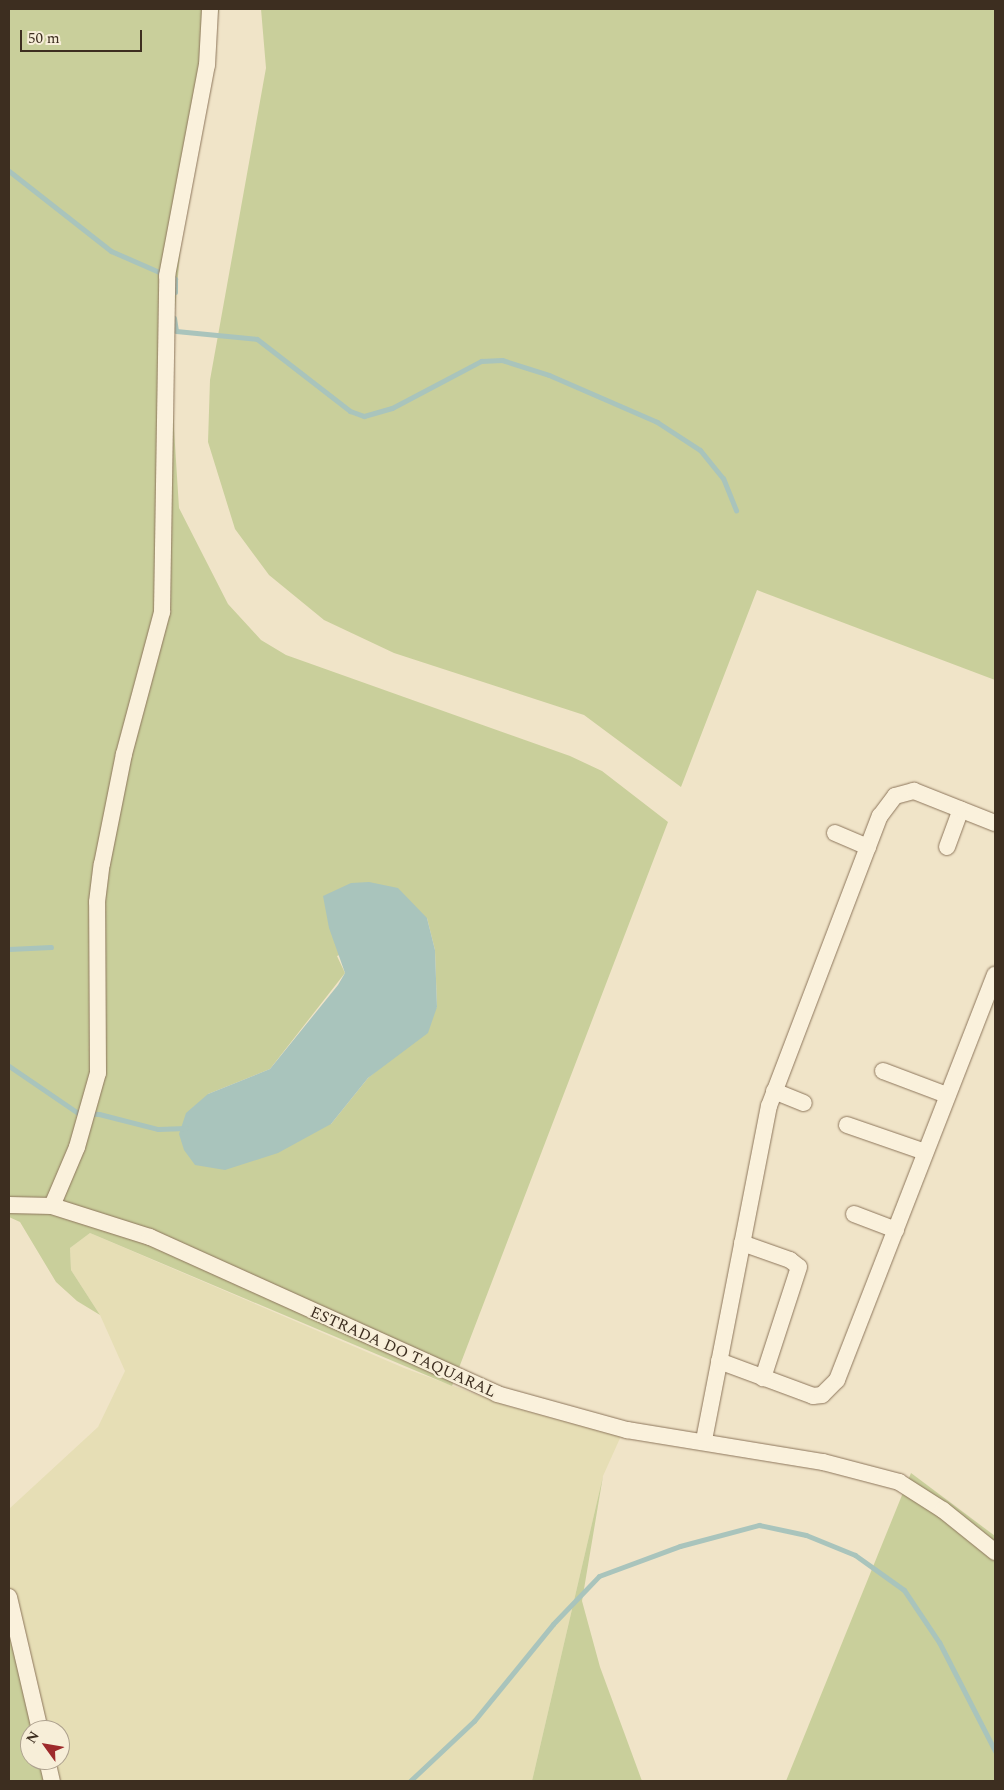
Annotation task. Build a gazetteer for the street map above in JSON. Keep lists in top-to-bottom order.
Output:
{
  "streets": {
    "street": ["ESTRADA DO TAQUARAL"]
  },
  "scale_bar": "50 m",
  "north": "top left"
}
